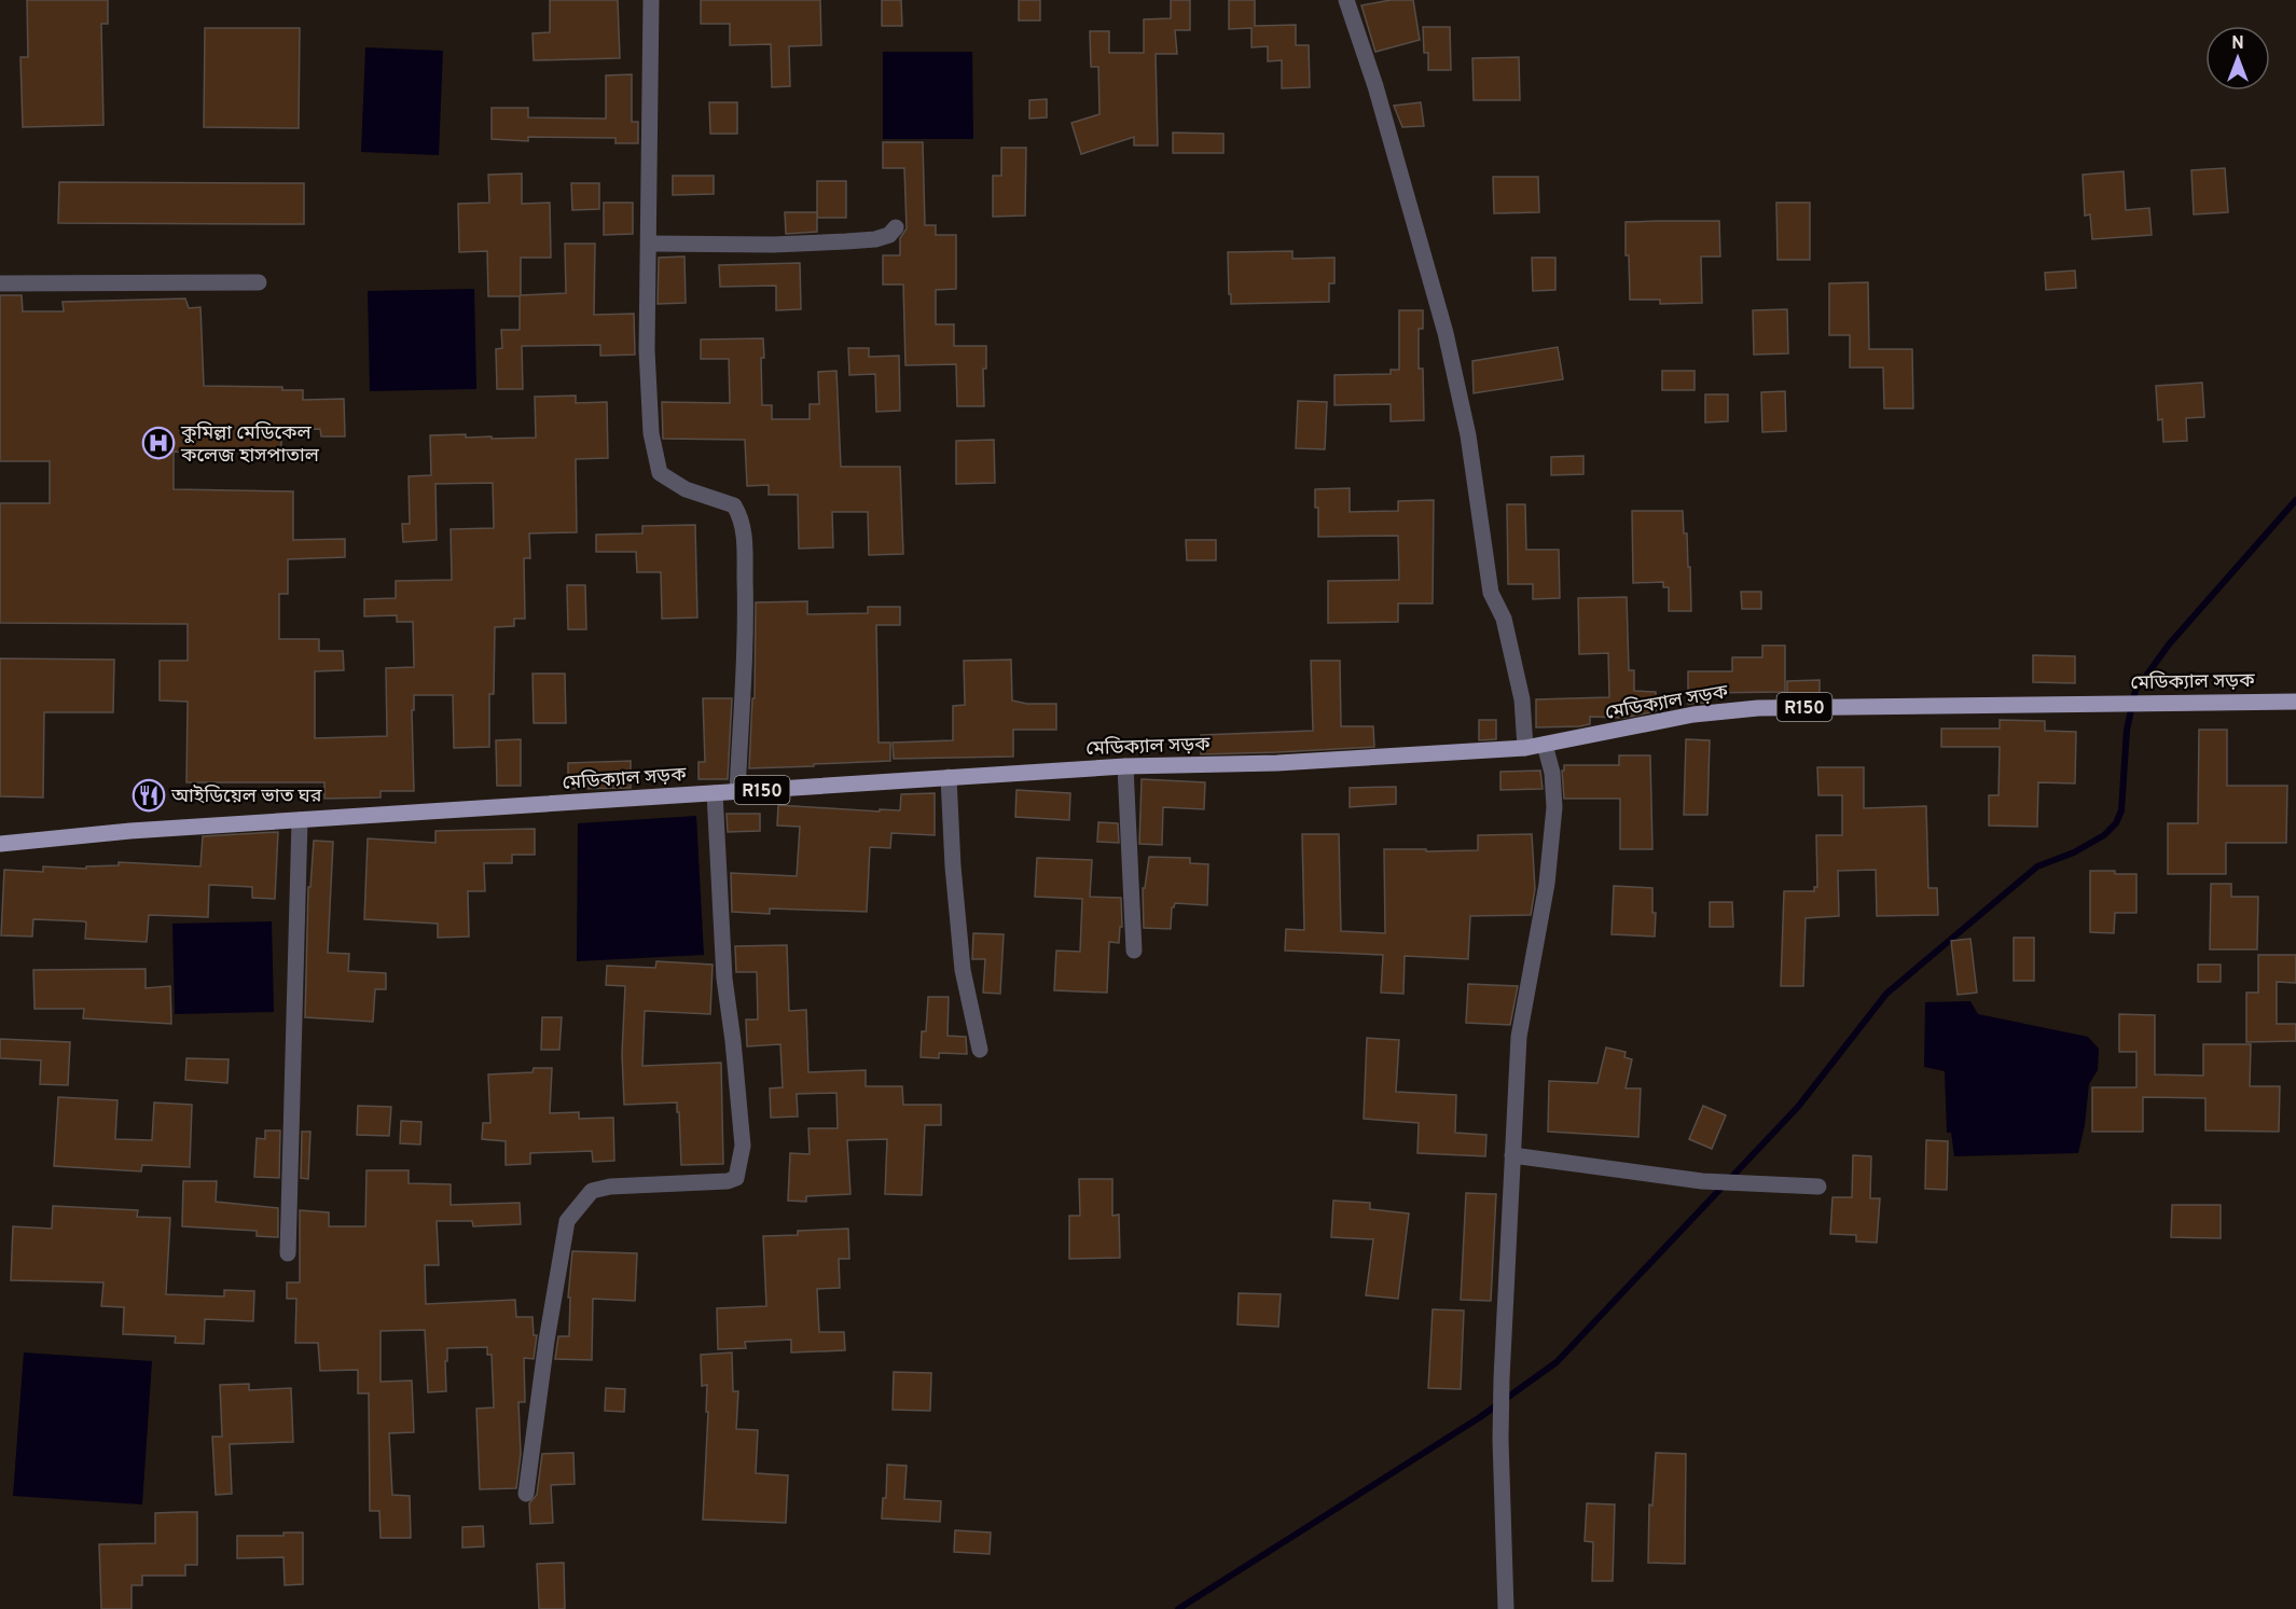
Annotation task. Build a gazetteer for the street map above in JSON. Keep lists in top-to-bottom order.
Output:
{
  "streets": {
    "main road": ["মেডিক্যাল সড়ক", "R150"]
  },
  "places": {
    "hospital": ["কুমিল্লা মেডিকেল কলেজ হাসপাতাল"],
    "restaurant": ["আইডিয়েল ভাত ঘর"]
  },
  "north": "top"
}
